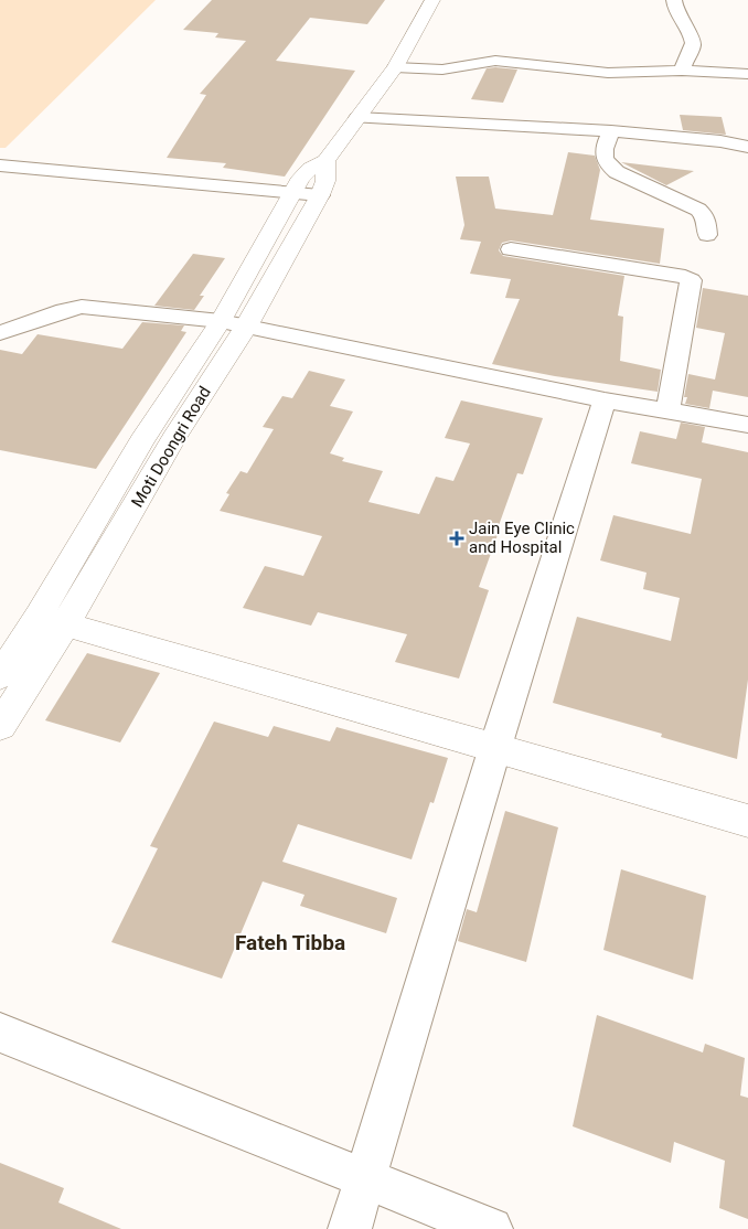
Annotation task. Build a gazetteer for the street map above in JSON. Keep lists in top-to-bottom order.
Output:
{
  "streets": {
    "street": ["Moti Doongri Road"]
  },
  "districts": ["Fateh Tibba"],
  "places": {
    "health": ["Jain Eye Clinic and Hospital"]
  }
}
